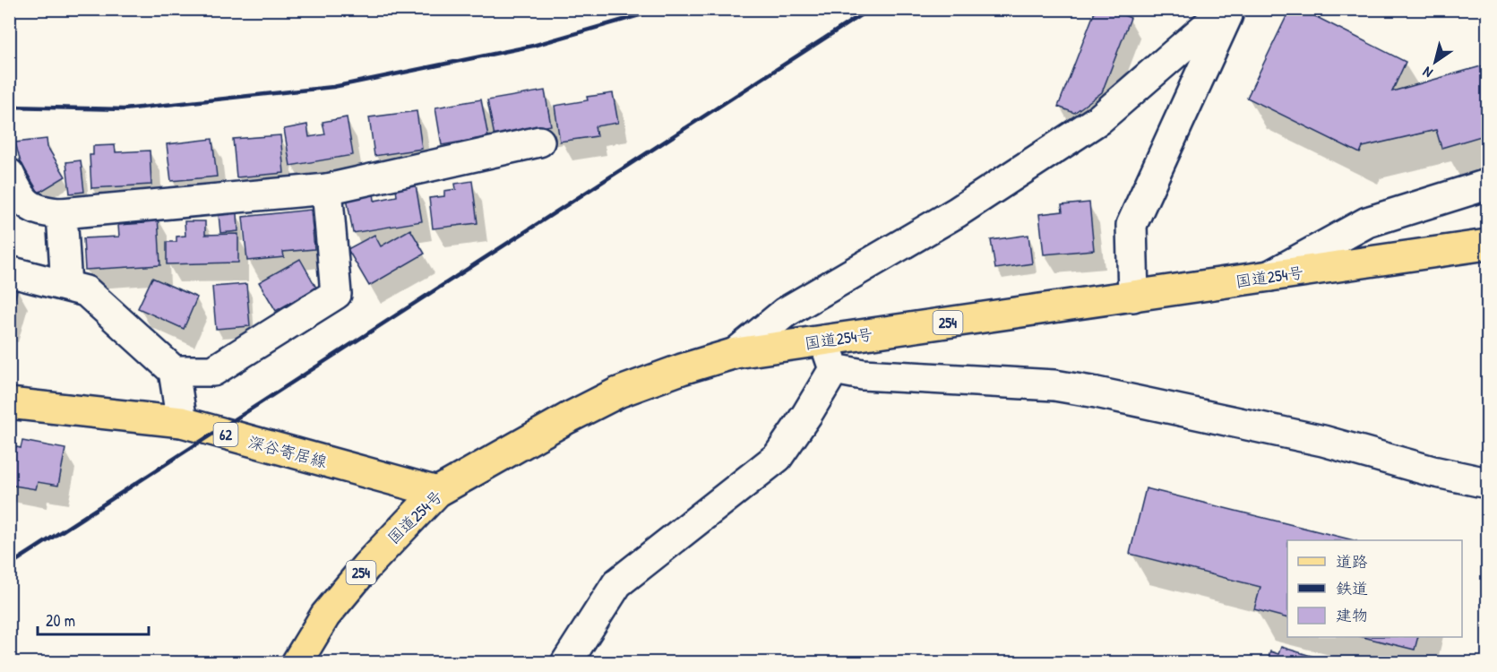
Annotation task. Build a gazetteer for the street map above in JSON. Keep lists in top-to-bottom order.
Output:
{
  "streets": {
    "main road": [
      "国道254号",
      "254",
      "62",
      "深谷寄居線"
    ]
  },
  "crossings": [
    ["国道254号", "深谷寄居線"]
  ],
  "legend": ["道路", "鉄道", "建物"],
  "scale_bar": "20 m",
  "north": "bottom left"
}
